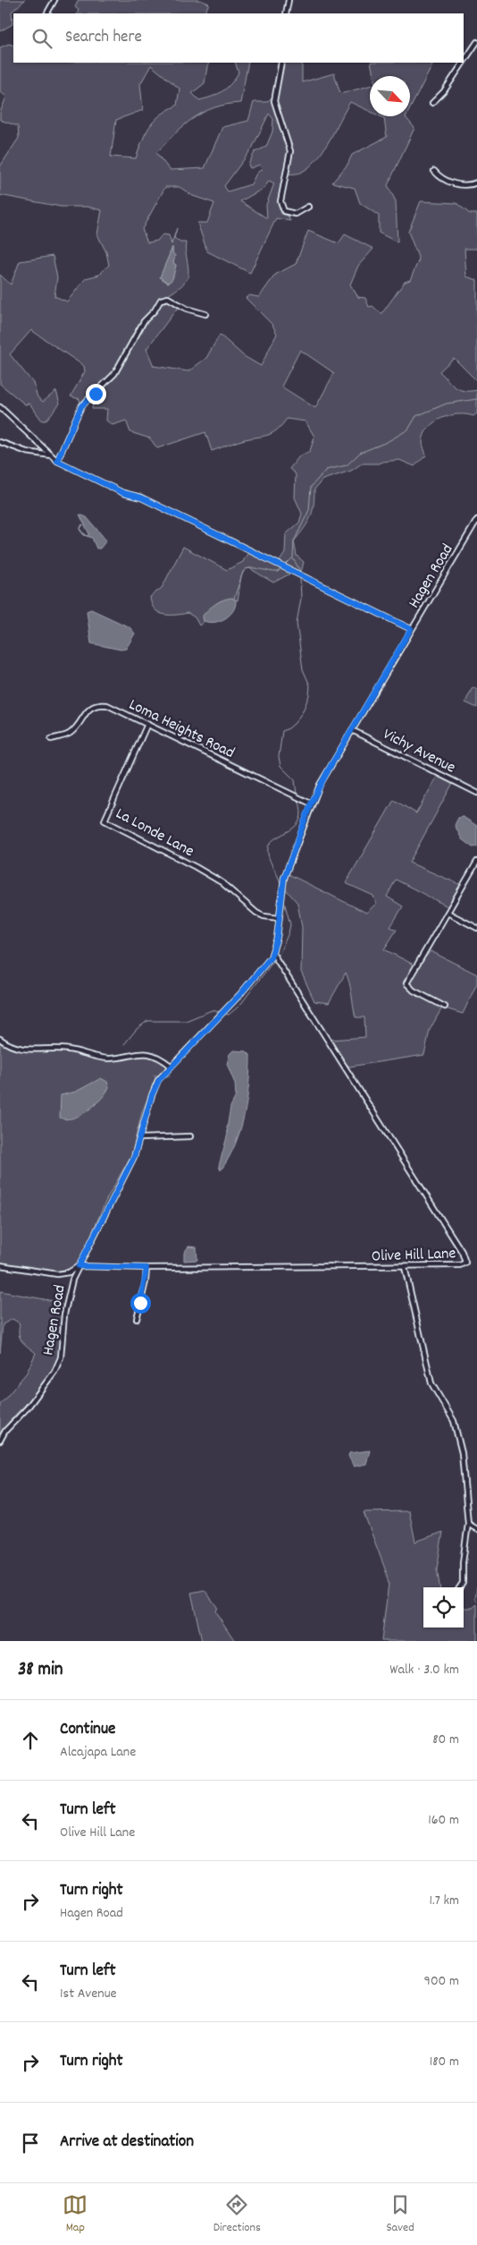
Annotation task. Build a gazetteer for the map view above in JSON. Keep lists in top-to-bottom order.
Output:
{
  "streets": {
    "street": [
      "Hagen Road",
      "Loma Heights Road",
      "Vichy Avenue",
      "La Londe Lane",
      "Olive Hill Lane"
    ]
  },
  "crossings": [
    ["Hagen Road", "Loma Heights Road"],
    ["Hagen Road", "Vichy Avenue"],
    ["Hagen Road", "La Londe Lane"],
    ["Hagen Road", "Olive Hill Lane"],
    ["Loma Heights Road", "La Londe Lane"]
  ],
  "north": "bottom right",
  "page": {
    "search": "Search here",
    "heading": ["38 min", "Walk · 3.0 km"],
    "list": [
      ["Continue", "Alcajapa Lane", "80 m"],
      ["Turn left", "Olive Hill Lane", "160 m"],
      ["Turn right", "Hagen Road", "1.7 km"],
      ["Turn left", "1st Avenue", "900 m"],
      ["Turn right", "180 m"],
      "Arrive at destination"
    ],
    "nav": ["Map", "Directions", "Saved"]
  }
}
